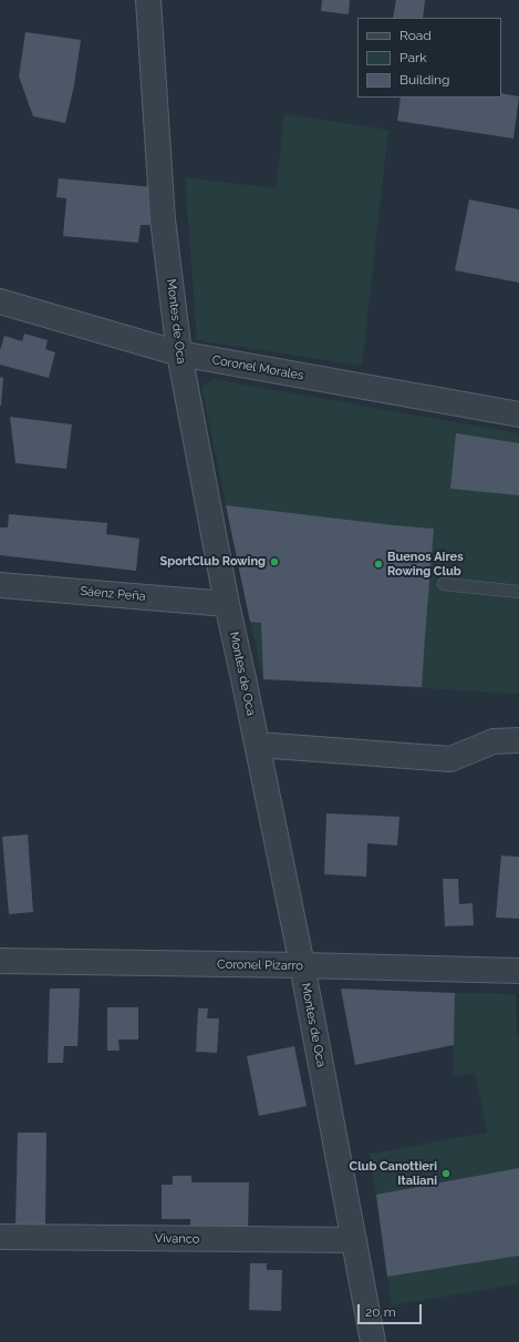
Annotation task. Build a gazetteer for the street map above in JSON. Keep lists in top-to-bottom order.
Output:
{
  "streets": {
    "street": [
      "Montes de Oca",
      "Coronel Morales",
      "Sáenz Peña",
      "Coronel Pizarro",
      "Vivanco"
    ]
  },
  "crossings": [
    ["Montes de Oca", "Coronel Morales"],
    ["Montes de Oca", "Sáenz Peña"],
    ["Montes de Oca", "Coronel Pizarro"],
    ["Montes de Oca", "Vivanco"]
  ],
  "places": ["SportClub Rowing", "Buenos Aires Rowing Club", "Club Canottieri Italiani"],
  "legend": ["Road", "Park", "Building"],
  "scale_bar": "20 m"
}
